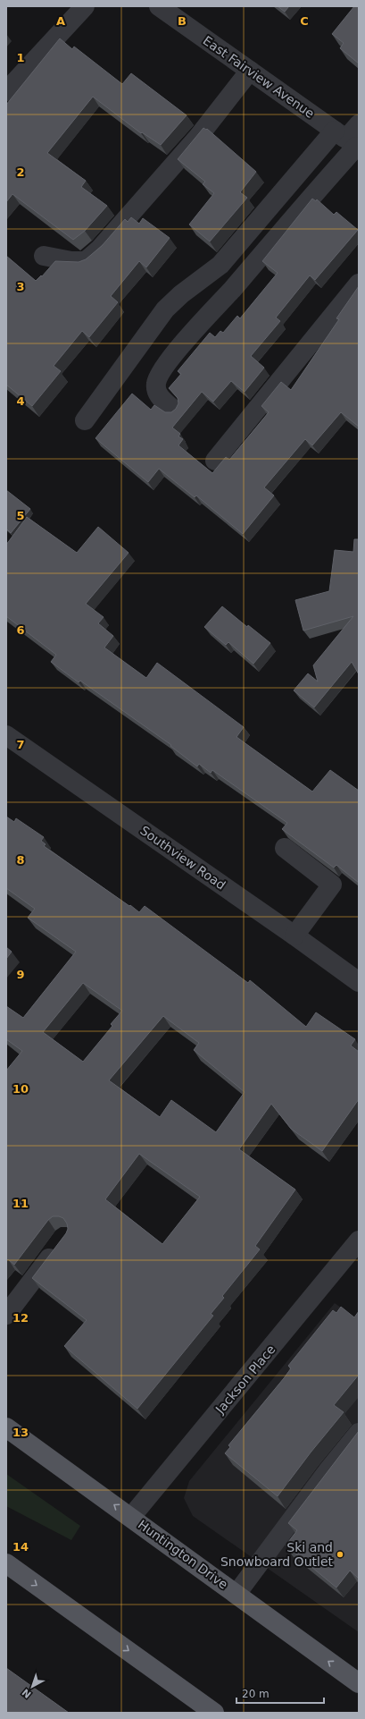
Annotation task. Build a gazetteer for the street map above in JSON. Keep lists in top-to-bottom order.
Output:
{
  "streets": {
    "main road": ["Huntington Drive"],
    "street": ["East Fairview Avenue", "Southview Road", "Jackson Place"]
  },
  "crossings": [
    ["Jackson Place", "Huntington Drive"]
  ],
  "places": ["Ski and Snowboard Outlet"],
  "scale_bar": "20 m",
  "north": "bottom left",
  "grid": {
    "columns": ["A", "B", "C"],
    "rows": [
      "1",
      "2",
      "3",
      "4",
      "5",
      "6",
      "7",
      "8",
      "9",
      "10",
      "11",
      "12",
      "13",
      "14"
    ]
  }
}
